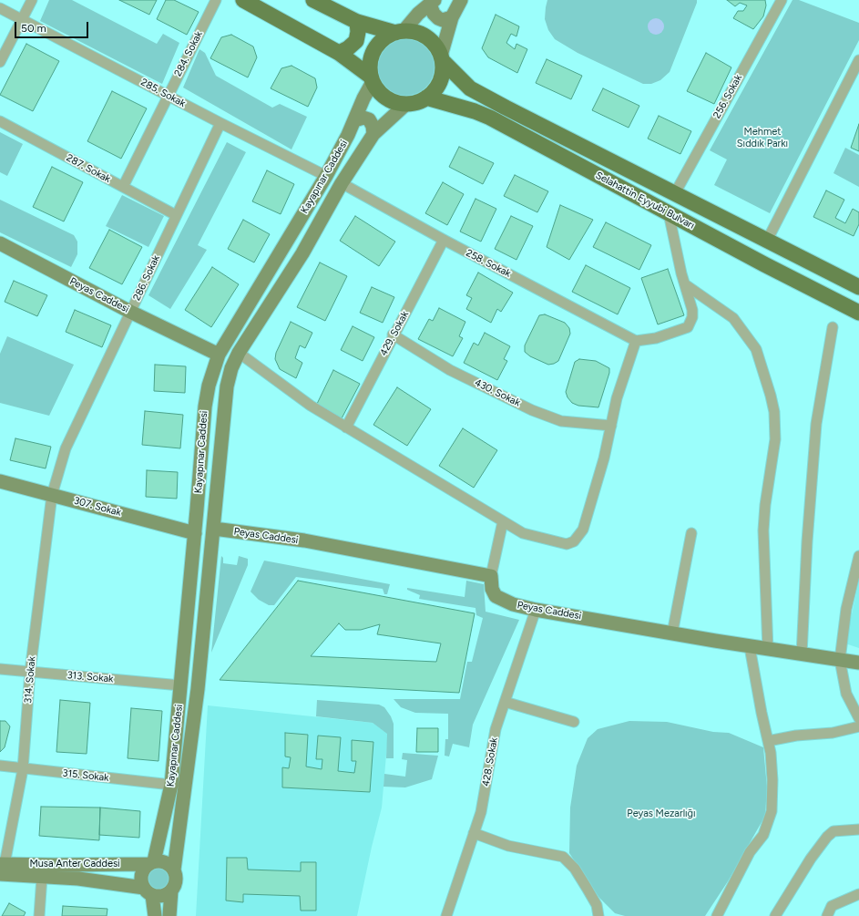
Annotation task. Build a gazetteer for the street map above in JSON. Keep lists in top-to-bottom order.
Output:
{
  "streets": {
    "main road": [
      "Kayapınar Caddesi",
      "Selahattin Eyyubi Bulvarı",
      "Peyas Caddesi",
      "307. Sokak",
      "Musa Anter Caddesi"
    ],
    "street": [
      "284. Sokak",
      "285. Sokak",
      "256. Sokak",
      "287. Sokak",
      "258. Sokak",
      "286. Sokak",
      "429. Sokak",
      "430. Sokak",
      "313. Sokak",
      "314. Sokak",
      "428. Sokak",
      "315. Sokak"
    ]
  },
  "crossings": [
    ["284. Sokak", "285. Sokak"],
    ["284. Sokak", "287. Sokak"],
    ["285. Sokak", "Kayapınar Caddesi"],
    ["285. Sokak", "286. Sokak"],
    ["256. Sokak", "Selahattin Eyyubi Bulvarı"],
    ["287. Sokak", "286. Sokak"],
    ["Kayapınar Caddesi", "Selahattin Eyyubi Bulvarı"],
    ["Kayapınar Caddesi", "258. Sokak"],
    ["Kayapınar Caddesi", "Peyas Caddesi"],
    ["Kayapınar Caddesi", "307. Sokak"],
    ["Kayapınar Caddesi", "313. Sokak"],
    ["Kayapınar Caddesi", "315. Sokak"],
    ["Kayapınar Caddesi", "Musa Anter Caddesi"],
    ["258. Sokak", "429. Sokak"],
    ["286. Sokak", "Peyas Caddesi"],
    ["286. Sokak", "307. Sokak"],
    ["286. Sokak", "314. Sokak"],
    ["Peyas Caddesi", "428. Sokak"],
    ["429. Sokak", "430. Sokak"],
    ["307. Sokak", "314. Sokak"],
    ["313. Sokak", "314. Sokak"],
    ["314. Sokak", "315. Sokak"],
    ["314. Sokak", "Musa Anter Caddesi"]
  ],
  "parks": ["Mehmet Sıddık Parkı", "Peyas Mezarlığı"],
  "scale_bar": "50 m"
}
